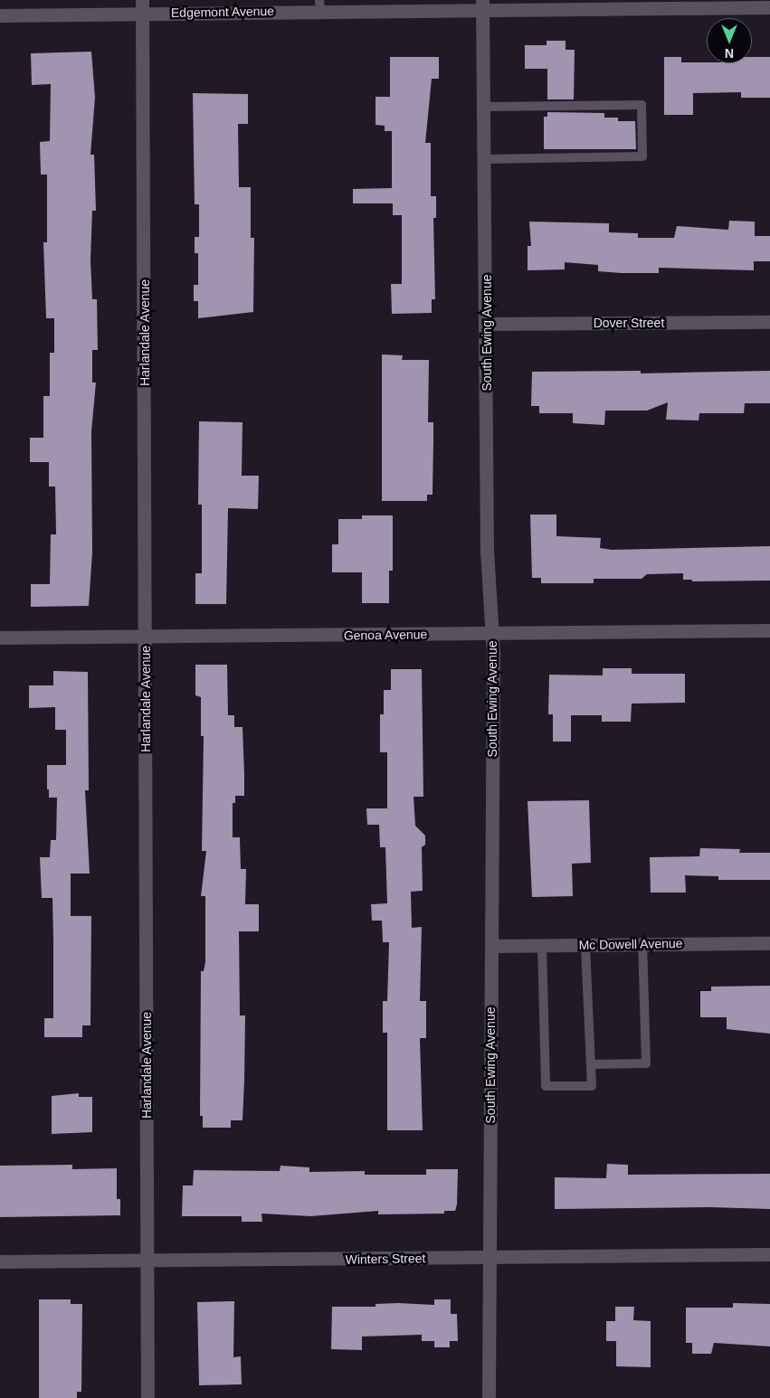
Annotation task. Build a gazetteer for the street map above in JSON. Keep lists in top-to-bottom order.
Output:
{
  "streets": {
    "street": [
      "Edgemont Avenue",
      "Dover Street",
      "Harlandale Avenue",
      "South Ewing Avenue",
      "Genoa Avenue",
      "Mc Dowell Avenue",
      "Winters Street"
    ]
  },
  "crossings": [
    ["Edgemont Avenue", "Harlandale Avenue"],
    ["Edgemont Avenue", "South Ewing Avenue"],
    ["Dover Street", "South Ewing Avenue"],
    ["Harlandale Avenue", "Genoa Avenue"],
    ["Harlandale Avenue", "Winters Street"],
    ["South Ewing Avenue", "Genoa Avenue"],
    ["South Ewing Avenue", "Mc Dowell Avenue"],
    ["South Ewing Avenue", "Winters Street"]
  ],
  "north": "bottom"
}
